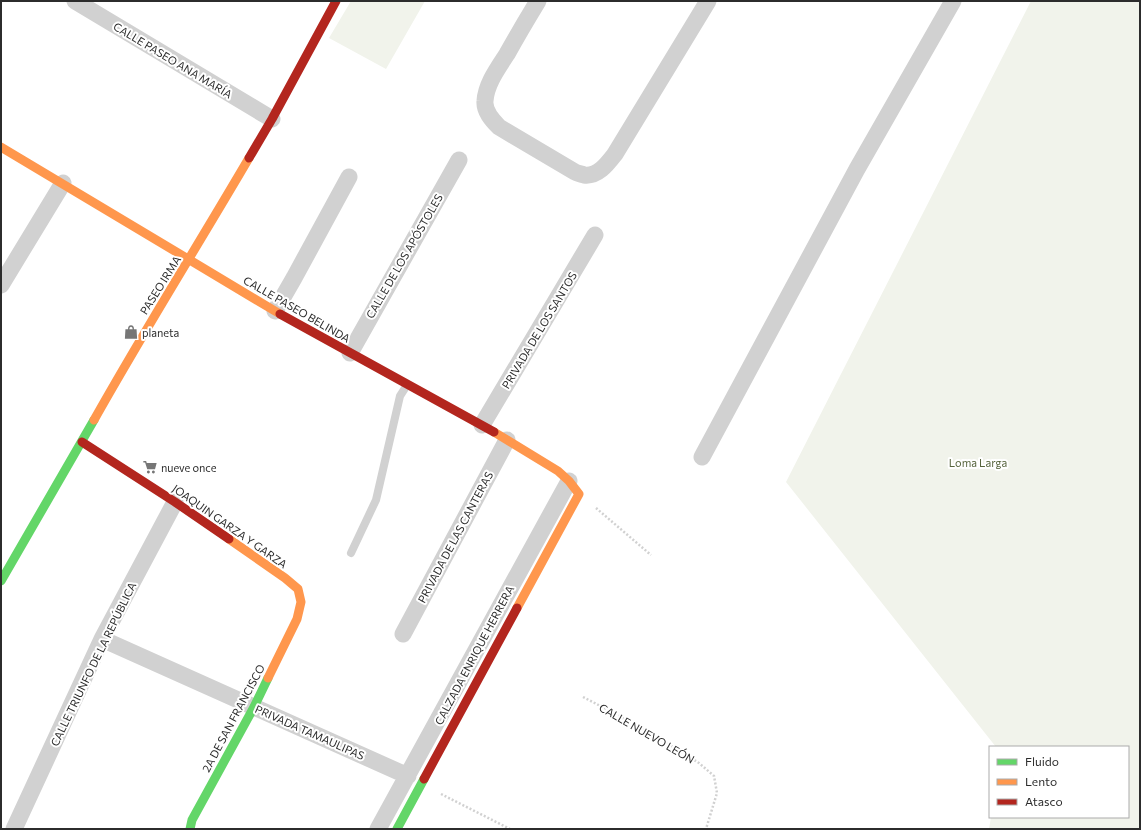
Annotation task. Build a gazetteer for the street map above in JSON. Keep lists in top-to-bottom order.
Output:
{
  "streets": {
    "street": [
      "CALLE PASEO ANA MARÍA",
      "CALLE DE LOS APÓSTOLES",
      "PASEO IRMA",
      "CALLE PASEO BELINDA",
      "PRIVADA DE LOS SANTOS",
      "JOAQUIN GARZA Y GARZA",
      "PRIVADA DE LAS CANTERAS",
      "CALZADA ENRIQUE HERRERA",
      "CALLE TRIUNFO DE LA REPÚBLICA",
      "2A DE SAN FRANCISCO",
      "PRIVADA TAMAULIPAS"
    ],
    "path": ["CALLE NUEVO LEÓN"]
  },
  "crossings": [
    ["CALLE PASEO ANA MARÍA", "PASEO IRMA"],
    ["CALLE DE LOS APÓSTOLES", "CALLE PASEO BELINDA"],
    ["PASEO IRMA", "CALLE PASEO BELINDA"],
    ["PASEO IRMA", "JOAQUIN GARZA Y GARZA"],
    ["CALLE PASEO BELINDA", "PRIVADA DE LOS SANTOS"],
    ["CALLE PASEO BELINDA", "PRIVADA DE LAS CANTERAS"],
    ["CALLE PASEO BELINDA", "CALZADA ENRIQUE HERRERA"],
    ["JOAQUIN GARZA Y GARZA", "CALLE TRIUNFO DE LA REPÚBLICA"],
    ["JOAQUIN GARZA Y GARZA", "2A DE SAN FRANCISCO"],
    ["CALZADA ENRIQUE HERRERA", "PRIVADA TAMAULIPAS"],
    ["CALLE TRIUNFO DE LA REPÚBLICA", "PRIVADA TAMAULIPAS"],
    ["2A DE SAN FRANCISCO", "PRIVADA TAMAULIPAS"]
  ],
  "parks": ["Loma Larga"],
  "places": {
    "shop": ["planeta"],
    "supermarket": ["nueve once"]
  },
  "legend": ["Fluido", "Lento", "Atasco"]
}
